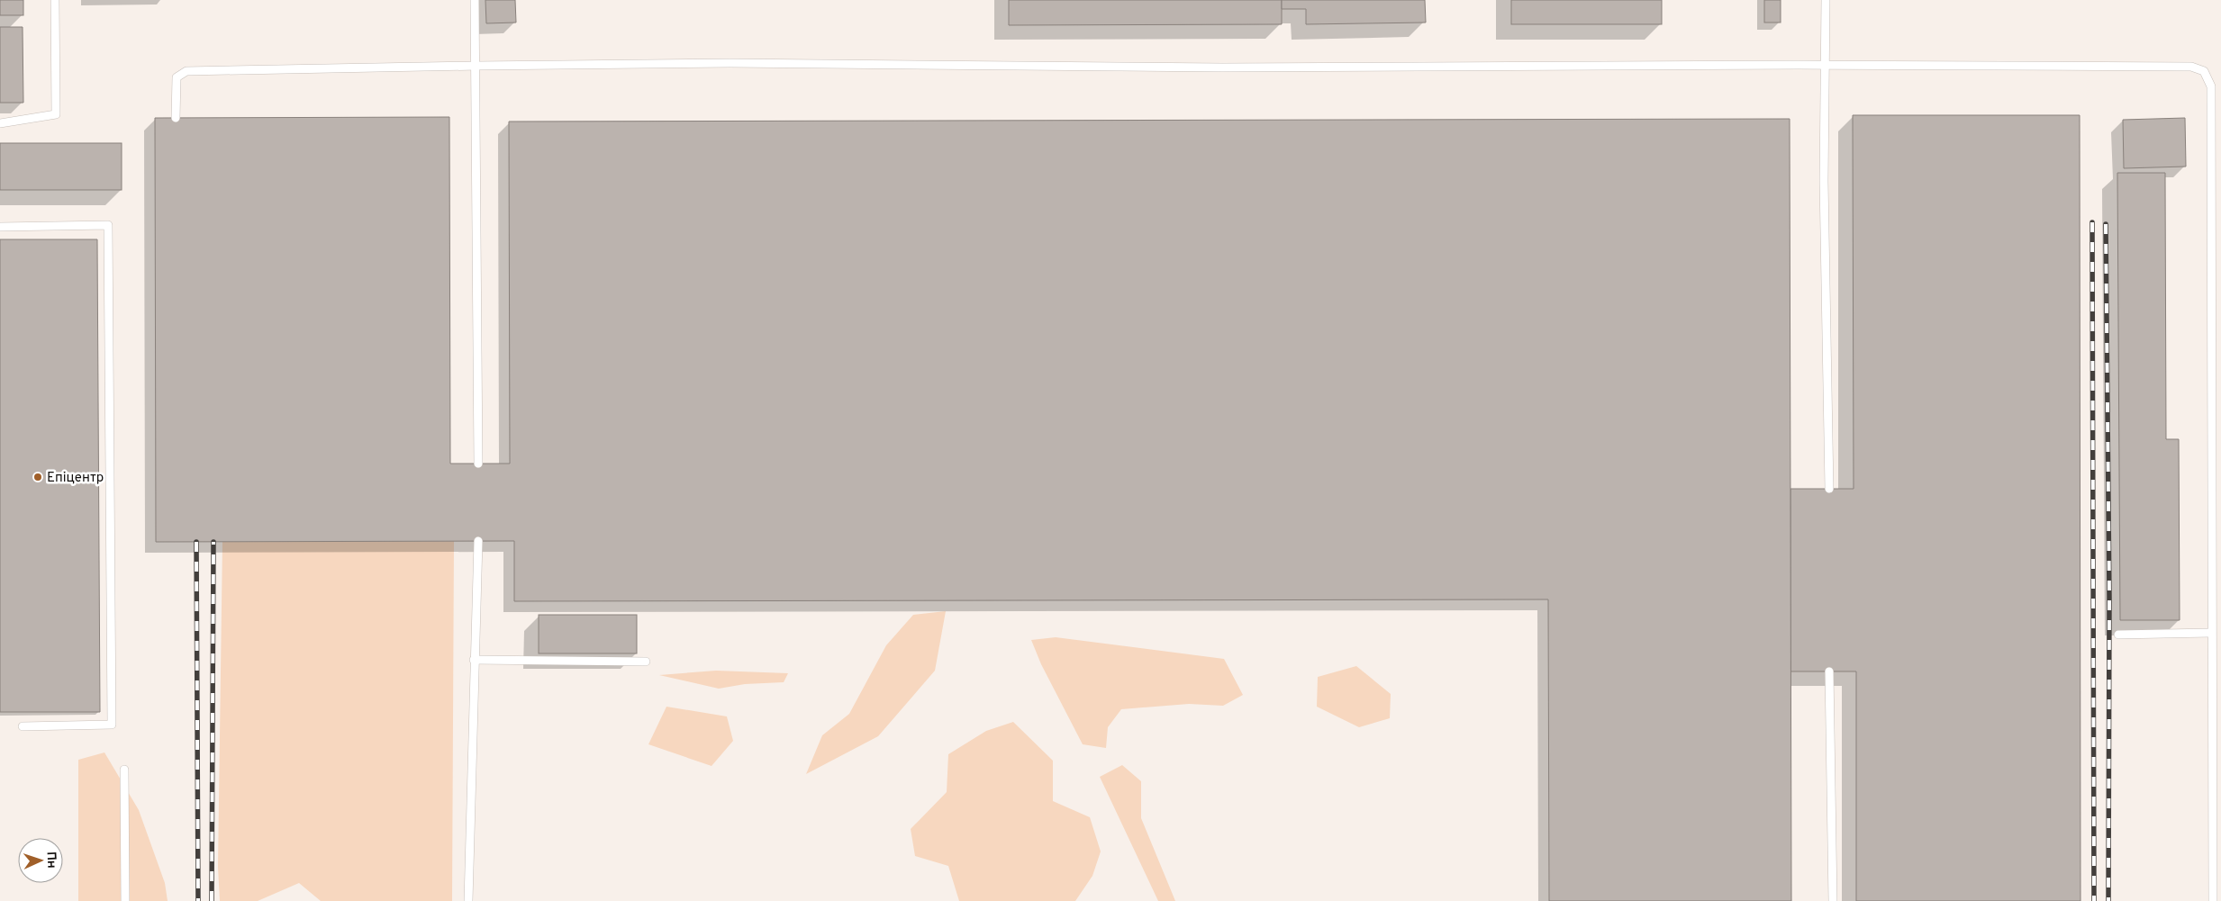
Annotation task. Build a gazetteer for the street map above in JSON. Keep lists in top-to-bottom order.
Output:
{
  "places": ["Епіцентр"],
  "north": "right"
}
